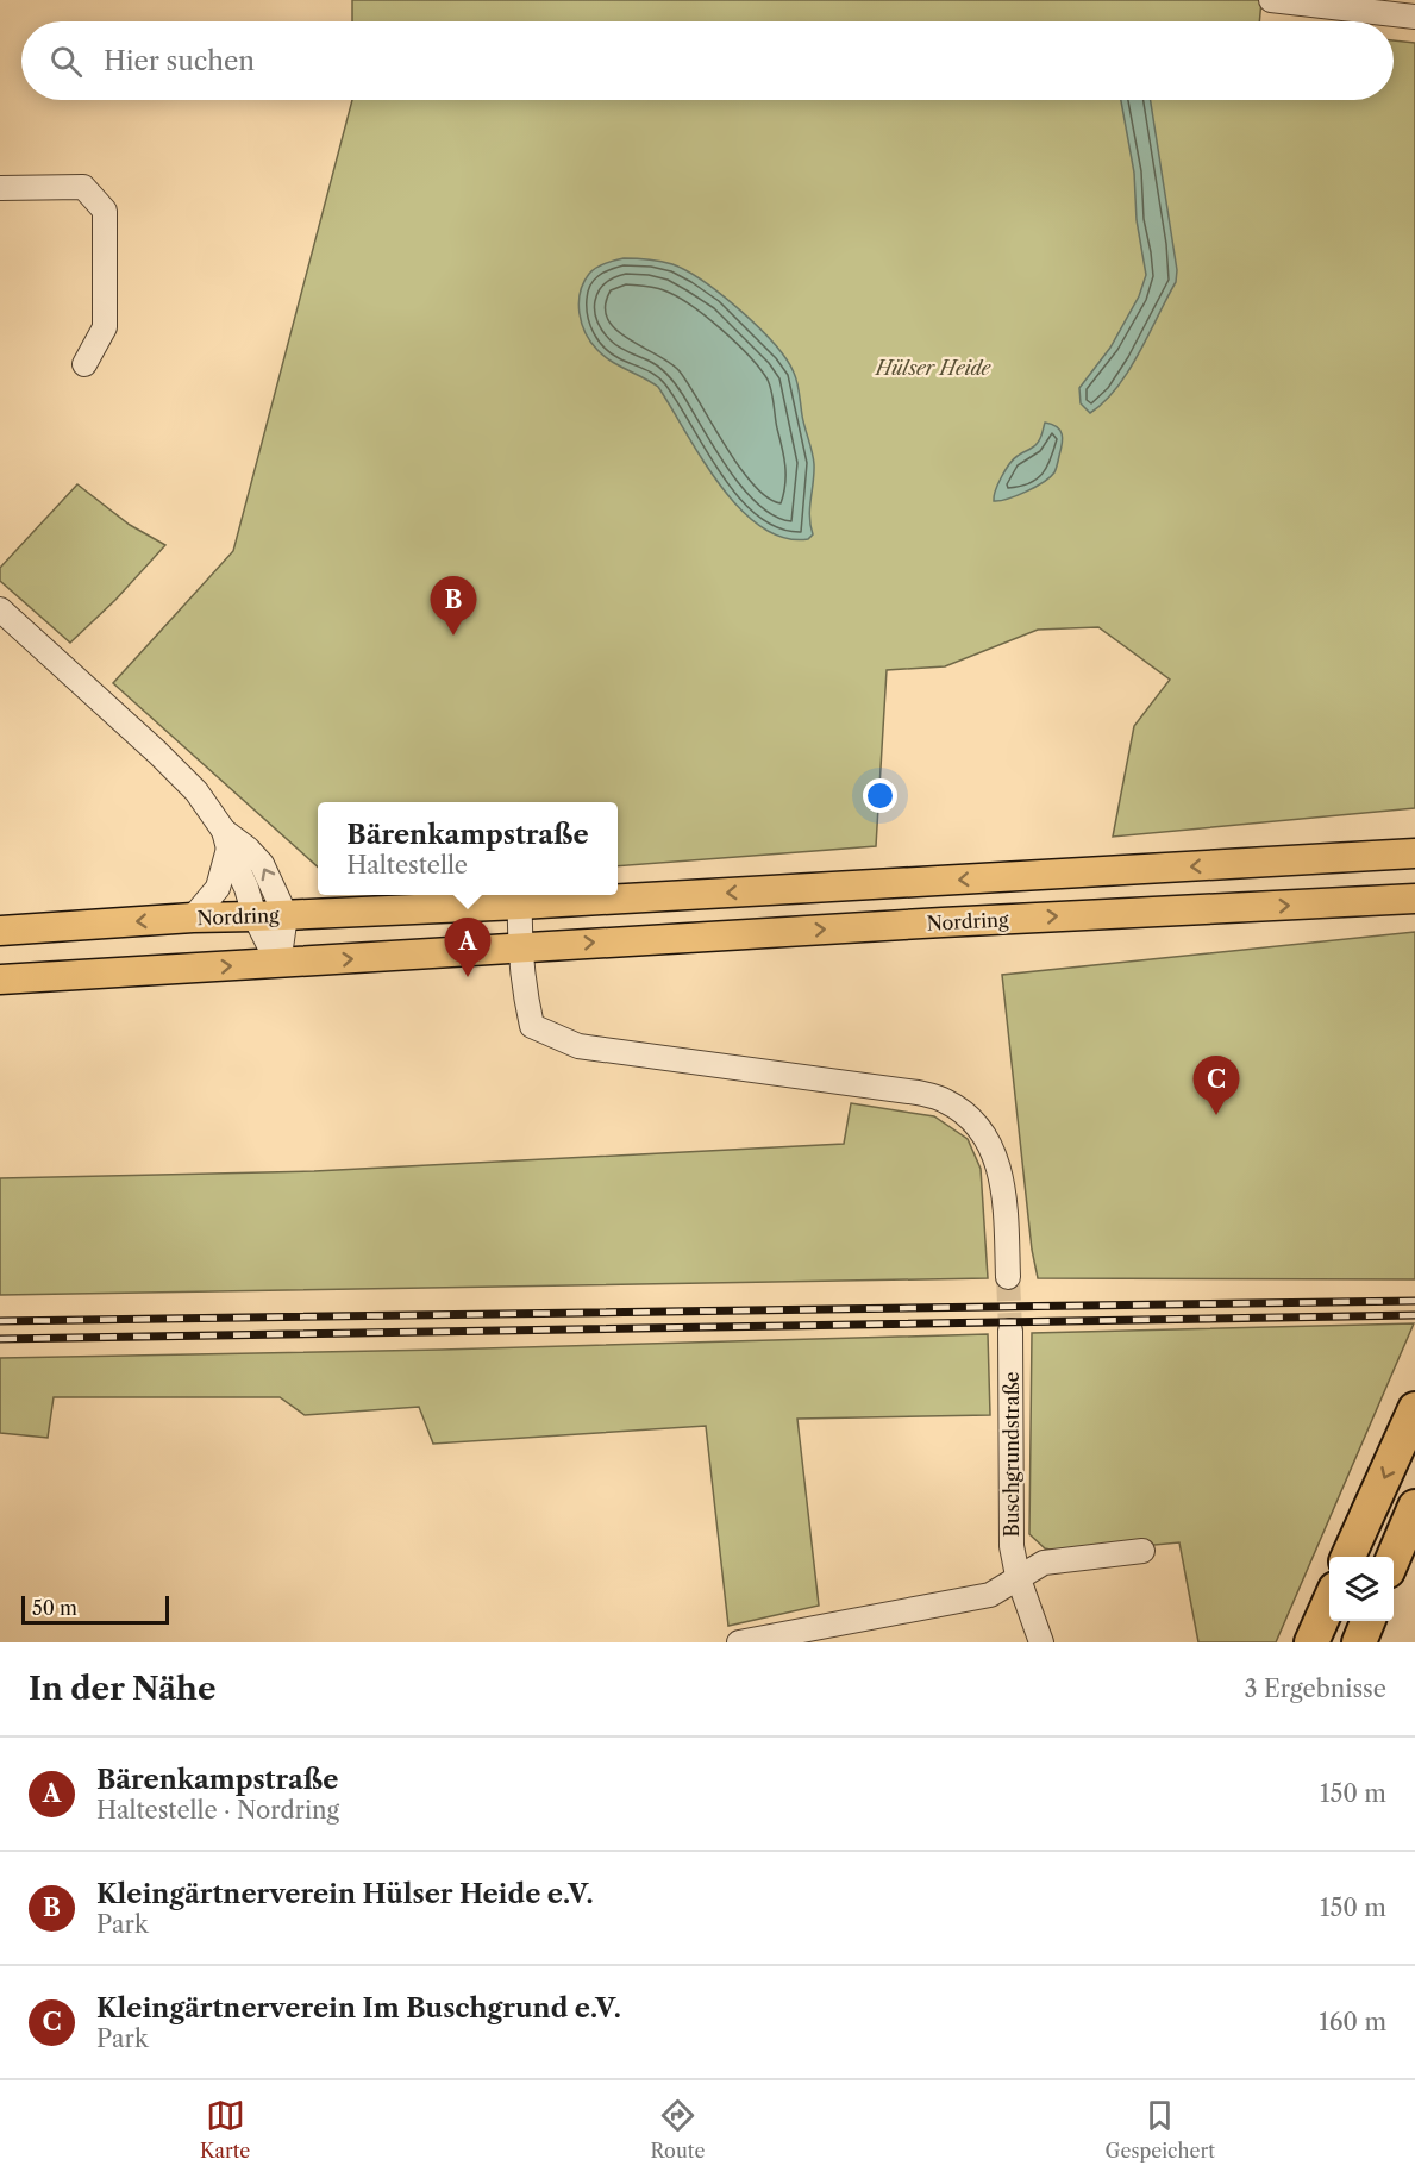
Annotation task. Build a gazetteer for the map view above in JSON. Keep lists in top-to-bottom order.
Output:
{
  "streets": {
    "main road": ["Nordring"],
    "street": ["Buschgrundstraße"]
  },
  "parks": ["Hülser Heide"],
  "scale_bar": "50 m",
  "page": {
    "search": "Hier suchen",
    "pins": ["B", "A", "C"],
    "popup": ["Bärenkampstraße", "Haltestelle"],
    "scale": "50 m",
    "heading": ["In der Nähe", "3 Ergebnisse"],
    "list": [
      {
        "mark": "A",
        "name": "Bärenkampstraße",
        "note": "Haltestelle · Nordring",
        "value": "150 m"
      },
      {
        "mark": "B",
        "name": "Kleingärtnerverein Hülser Heide e.V.",
        "note": "Park",
        "value": "150 m"
      },
      {
        "mark": "C",
        "name": "Kleingärtnerverein Im Buschgrund e.V.",
        "note": "Park",
        "value": "160 m"
      }
    ],
    "nav": ["Karte", "Route", "Gespeichert"]
  }
}
